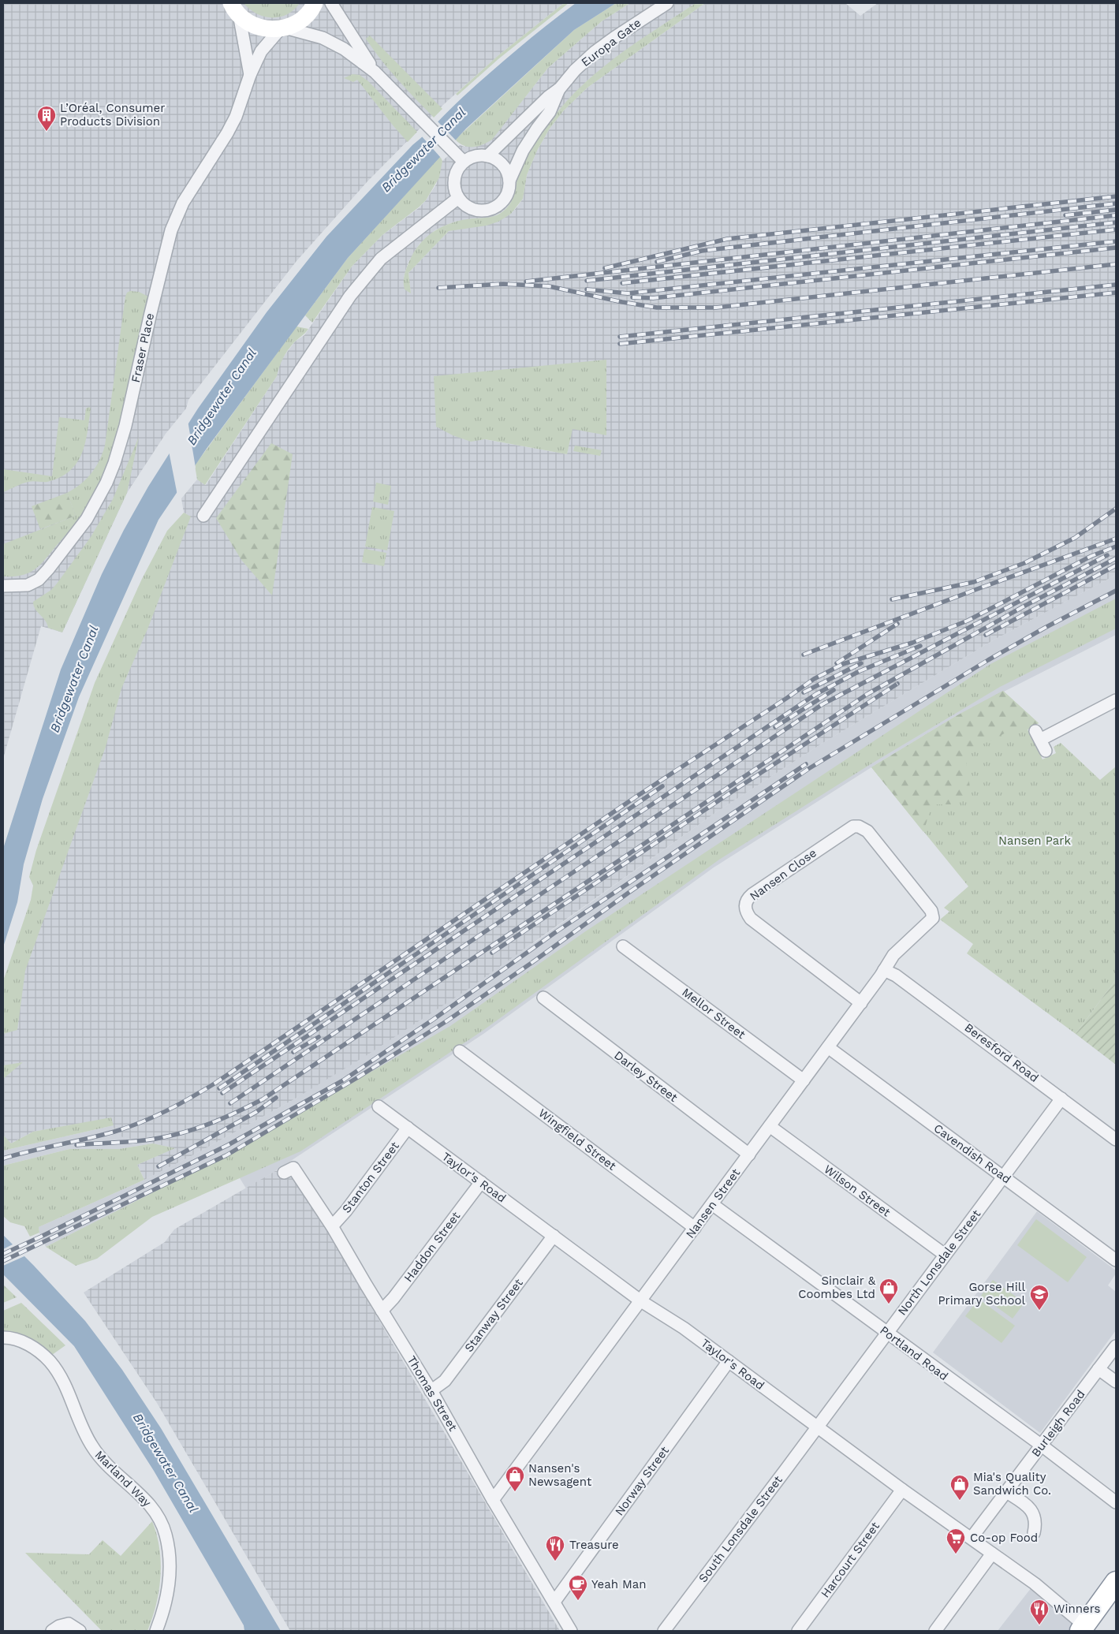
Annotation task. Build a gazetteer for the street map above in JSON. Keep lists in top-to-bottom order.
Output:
{
  "streets": {
    "street": [
      "Europa Gate",
      "Fraser Place",
      "Nansen Close",
      "Mellor Street",
      "Beresford Road",
      "Darley Street",
      "Wingfield Street",
      "Cavendish Road",
      "Stanton Street",
      "Taylor's Road",
      "Wilson Street",
      "Nansen Street",
      "Haddon Street",
      "North Lonsdale Street",
      "Stanway Street",
      "Portland Road",
      "Thomas Street",
      "Burleigh Road",
      "Marland Way",
      "Norway Street",
      "South Lonsdale Street",
      "Harcourt Street"
    ]
  },
  "crossings": [
    ["Nansen Close", "Nansen Street"],
    ["Mellor Street", "Nansen Street"],
    ["Beresford Road", "Nansen Street"],
    ["Beresford Road", "North Lonsdale Street"],
    ["Darley Street", "Nansen Street"],
    ["Wingfield Street", "Nansen Street"],
    ["Cavendish Road", "Nansen Street"],
    ["Cavendish Road", "North Lonsdale Street"],
    ["Stanton Street", "Taylor's Road"],
    ["Stanton Street", "Thomas Street"],
    ["Taylor's Road", "Nansen Street"],
    ["Taylor's Road", "Haddon Street"],
    ["Taylor's Road", "North Lonsdale Street"],
    ["Taylor's Road", "Stanway Street"],
    ["Taylor's Road", "Burleigh Road"],
    ["Taylor's Road", "Norway Street"],
    ["Taylor's Road", "South Lonsdale Street"],
    ["Taylor's Road", "Harcourt Street"],
    ["Wilson Street", "Nansen Street"],
    ["Wilson Street", "North Lonsdale Street"],
    ["Nansen Street", "Portland Road"],
    ["Nansen Street", "Thomas Street"],
    ["Haddon Street", "Thomas Street"],
    ["North Lonsdale Street", "Portland Road"],
    ["North Lonsdale Street", "South Lonsdale Street"],
    ["Stanway Street", "Thomas Street"],
    ["Portland Road", "Burleigh Road"],
    ["Thomas Street", "Norway Street"]
  ],
  "water": ["Bridgewater Canal"],
  "parks": ["Nansen Park"],
  "places": {
    "building": ["L’Oréal, Consumer Products Division"],
    "shop": ["Sinclair & Coombes Ltd", "Nansen's Newsagent", "Mia's Quality Sandwich Co."],
    "school or university": ["Gorse Hill Primary School"],
    "supermarket": ["Co-op Food"],
    "restaurant": ["Treasure", "Winners"],
    "cafe": ["Yeah Man"]
  }
}
